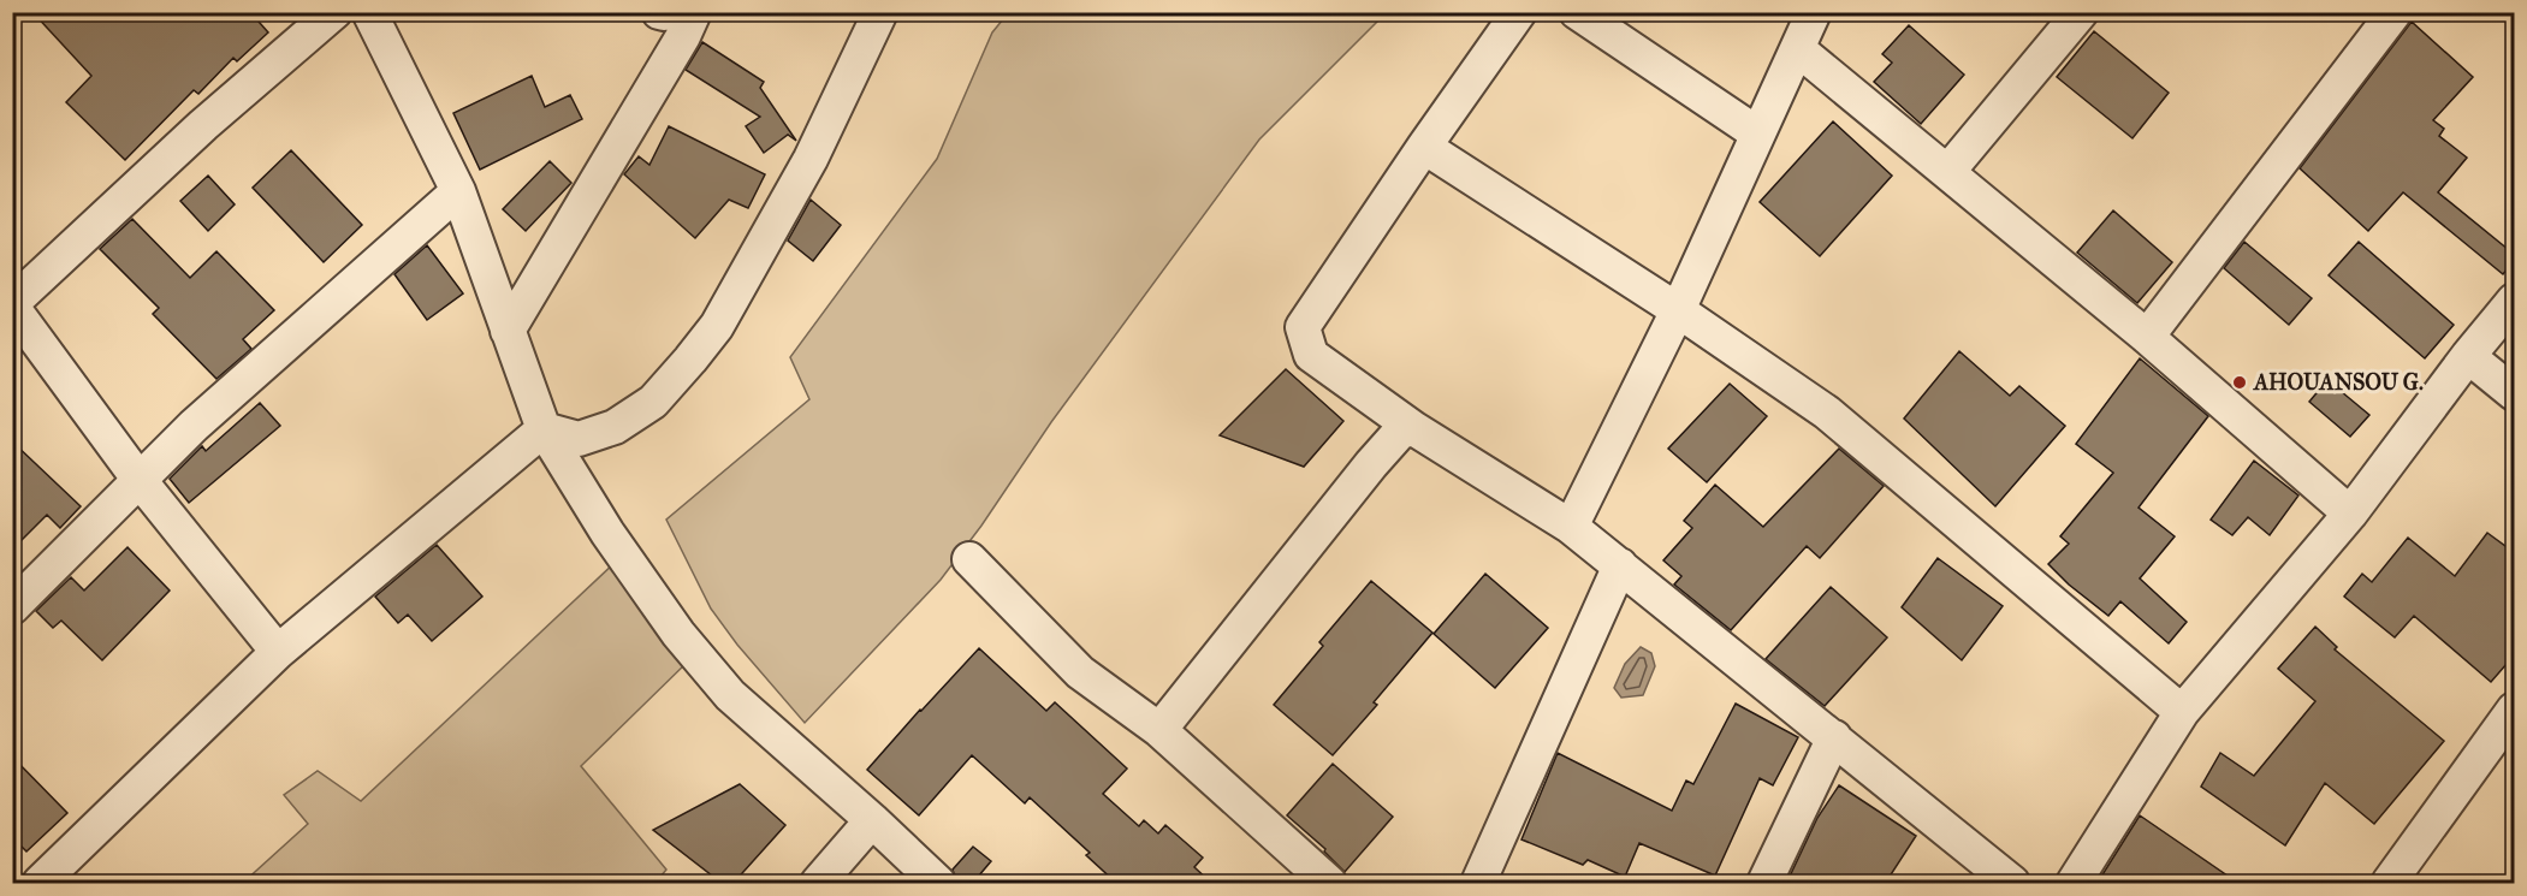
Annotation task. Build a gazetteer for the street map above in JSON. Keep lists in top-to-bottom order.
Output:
{
  "places": ["AHOUANSOU G."]
}
